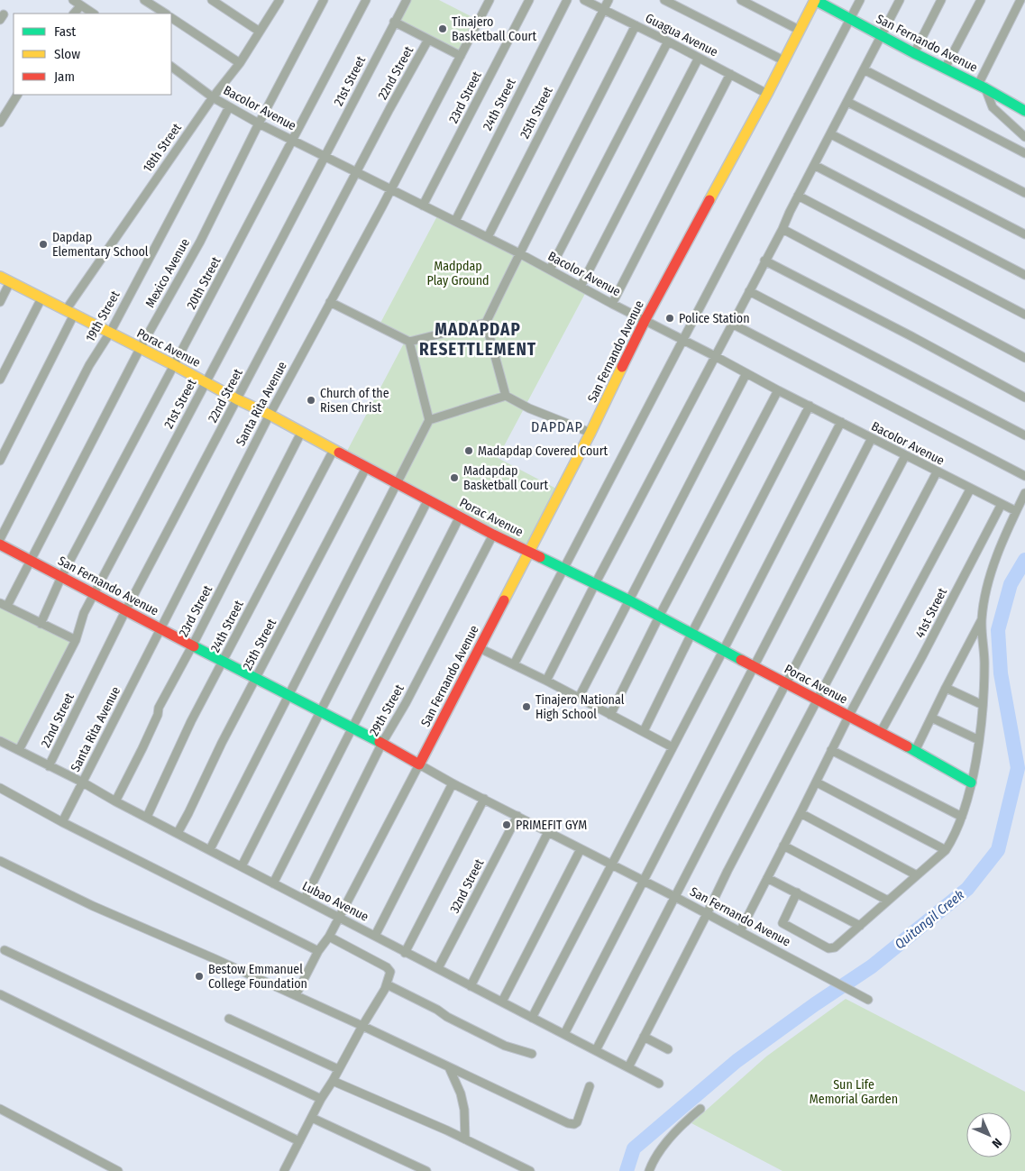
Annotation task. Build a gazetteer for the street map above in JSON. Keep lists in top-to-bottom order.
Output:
{
  "streets": {
    "main road": ["San Fernando Avenue", "Porac Avenue"],
    "street": [
      "Guagua Avenue",
      "22nd Street",
      "21st Street",
      "23rd Street",
      "24th Street",
      "Bacolor Avenue",
      "25th Street",
      "18th Street",
      "Mexico Avenue",
      "20th Street",
      "19th Street",
      "Santa Rita Avenue",
      "41st Street",
      "29th Street",
      "32nd Street",
      "Lubao Avenue"
    ]
  },
  "crossings": [
    ["Guagua Avenue", "San Fernando Avenue"],
    ["Guagua Avenue", "25th Street"],
    ["San Fernando Avenue", "22nd Street"],
    ["San Fernando Avenue", "21st Street"],
    ["San Fernando Avenue", "23rd Street"],
    ["San Fernando Avenue", "24th Street"],
    ["San Fernando Avenue", "Bacolor Avenue"],
    ["San Fernando Avenue", "25th Street"],
    ["San Fernando Avenue", "Mexico Avenue"],
    ["San Fernando Avenue", "20th Street"],
    ["San Fernando Avenue", "Porac Avenue"],
    ["San Fernando Avenue", "Santa Rita Avenue"],
    ["San Fernando Avenue", "29th Street"],
    ["San Fernando Avenue", "32nd Street"],
    ["San Fernando Avenue", "Lubao Avenue"],
    ["22nd Street", "Bacolor Avenue"],
    ["22nd Street", "Porac Avenue"],
    ["22nd Street", "Lubao Avenue"],
    ["21st Street", "Bacolor Avenue"],
    ["21st Street", "Porac Avenue"],
    ["21st Street", "Lubao Avenue"],
    ["23rd Street", "Bacolor Avenue"],
    ["23rd Street", "Porac Avenue"],
    ["23rd Street", "Lubao Avenue"],
    ["24th Street", "Bacolor Avenue"],
    ["24th Street", "Porac Avenue"],
    ["24th Street", "Lubao Avenue"],
    ["Bacolor Avenue", "25th Street"],
    ["Bacolor Avenue", "18th Street"],
    ["Bacolor Avenue", "Mexico Avenue"],
    ["Bacolor Avenue", "20th Street"],
    ["Bacolor Avenue", "19th Street"],
    ["Bacolor Avenue", "Santa Rita Avenue"],
    ["Bacolor Avenue", "41st Street"],
    ["25th Street", "Porac Avenue"],
    ["25th Street", "Lubao Avenue"],
    ["18th Street", "Porac Avenue"],
    ["Mexico Avenue", "Porac Avenue"],
    ["20th Street", "Porac Avenue"],
    ["19th Street", "Porac Avenue"],
    ["Porac Avenue", "Santa Rita Avenue"],
    ["Porac Avenue", "41st Street"],
    ["Porac Avenue", "29th Street"],
    ["Santa Rita Avenue", "Lubao Avenue"],
    ["29th Street", "Lubao Avenue"],
    ["32nd Street", "Lubao Avenue"]
  ],
  "districts": ["MADAPDAP RESETTLEMENT", "DAPDAP"],
  "water": ["Quitangil Creek"],
  "parks": ["Madpdap Play Ground", "Sun Life Memorial Garden"],
  "places": [
    "Tinajero Basketball Court",
    "Dapdap Elementary School",
    "Police Station",
    "Church of the Risen Christ",
    "Madapdap Covered Court",
    "Madapdap Basketball Court",
    "Tinajero National High School",
    "PRIMEFIT GYM",
    "Bestow Emmanuel College Foundation"
  ],
  "legend": ["Fast", "Slow", "Jam"],
  "north": "bottom right"
}
